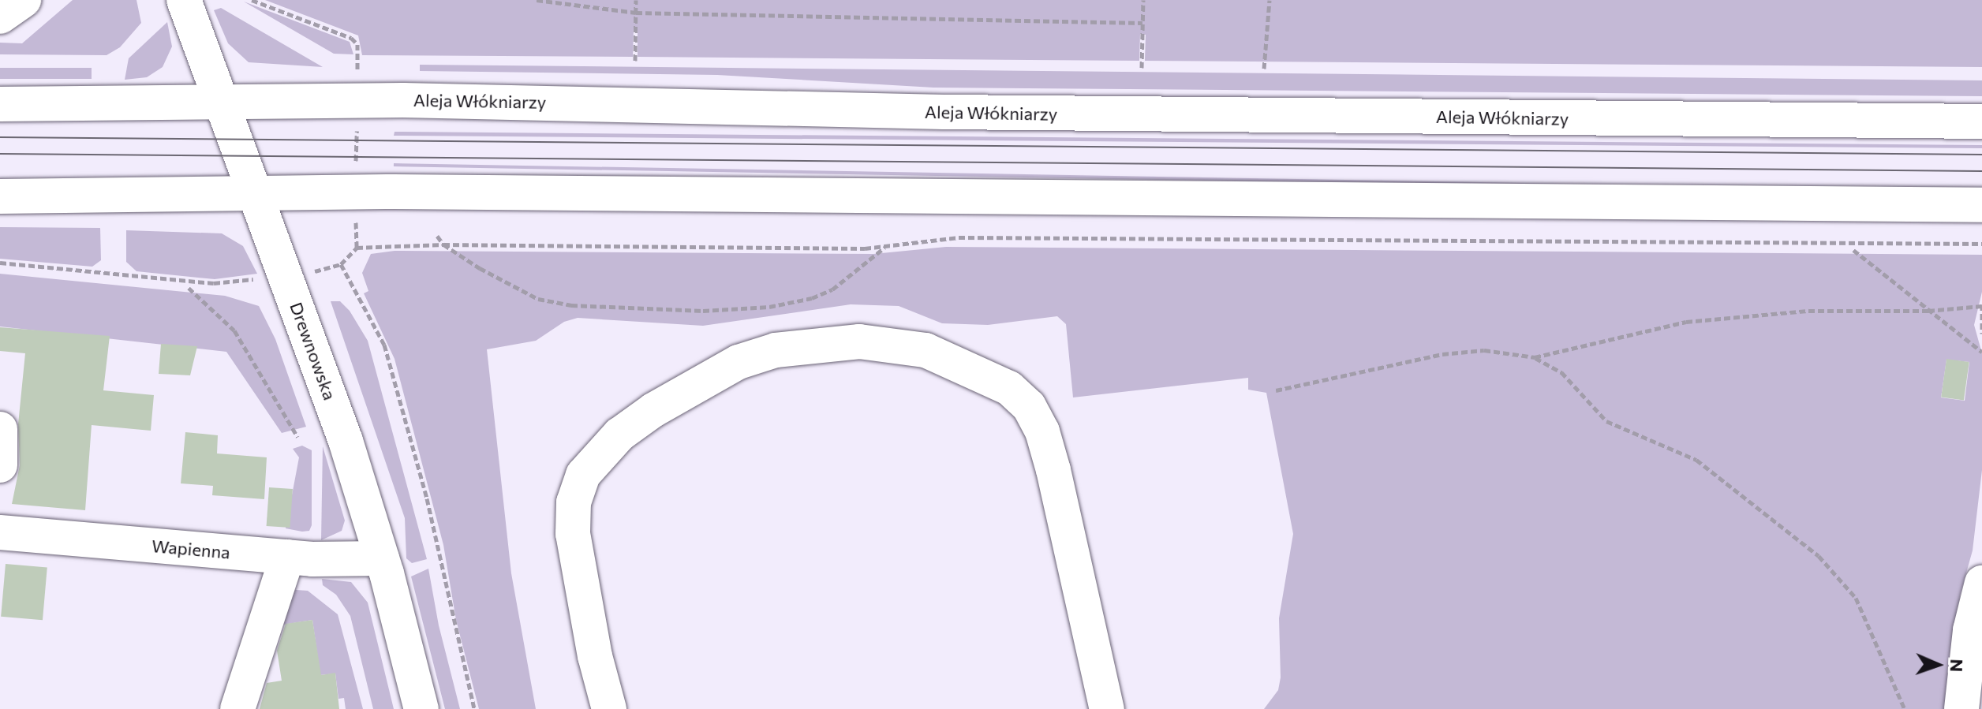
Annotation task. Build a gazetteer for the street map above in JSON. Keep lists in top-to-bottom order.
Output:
{
  "streets": {
    "main road": ["Aleja Włókniarzy", "Drewnowska", "Wapienna"]
  },
  "crossings": [
    ["Aleja Włókniarzy", "Drewnowska"],
    ["Drewnowska", "Wapienna"]
  ],
  "north": "right"
}
